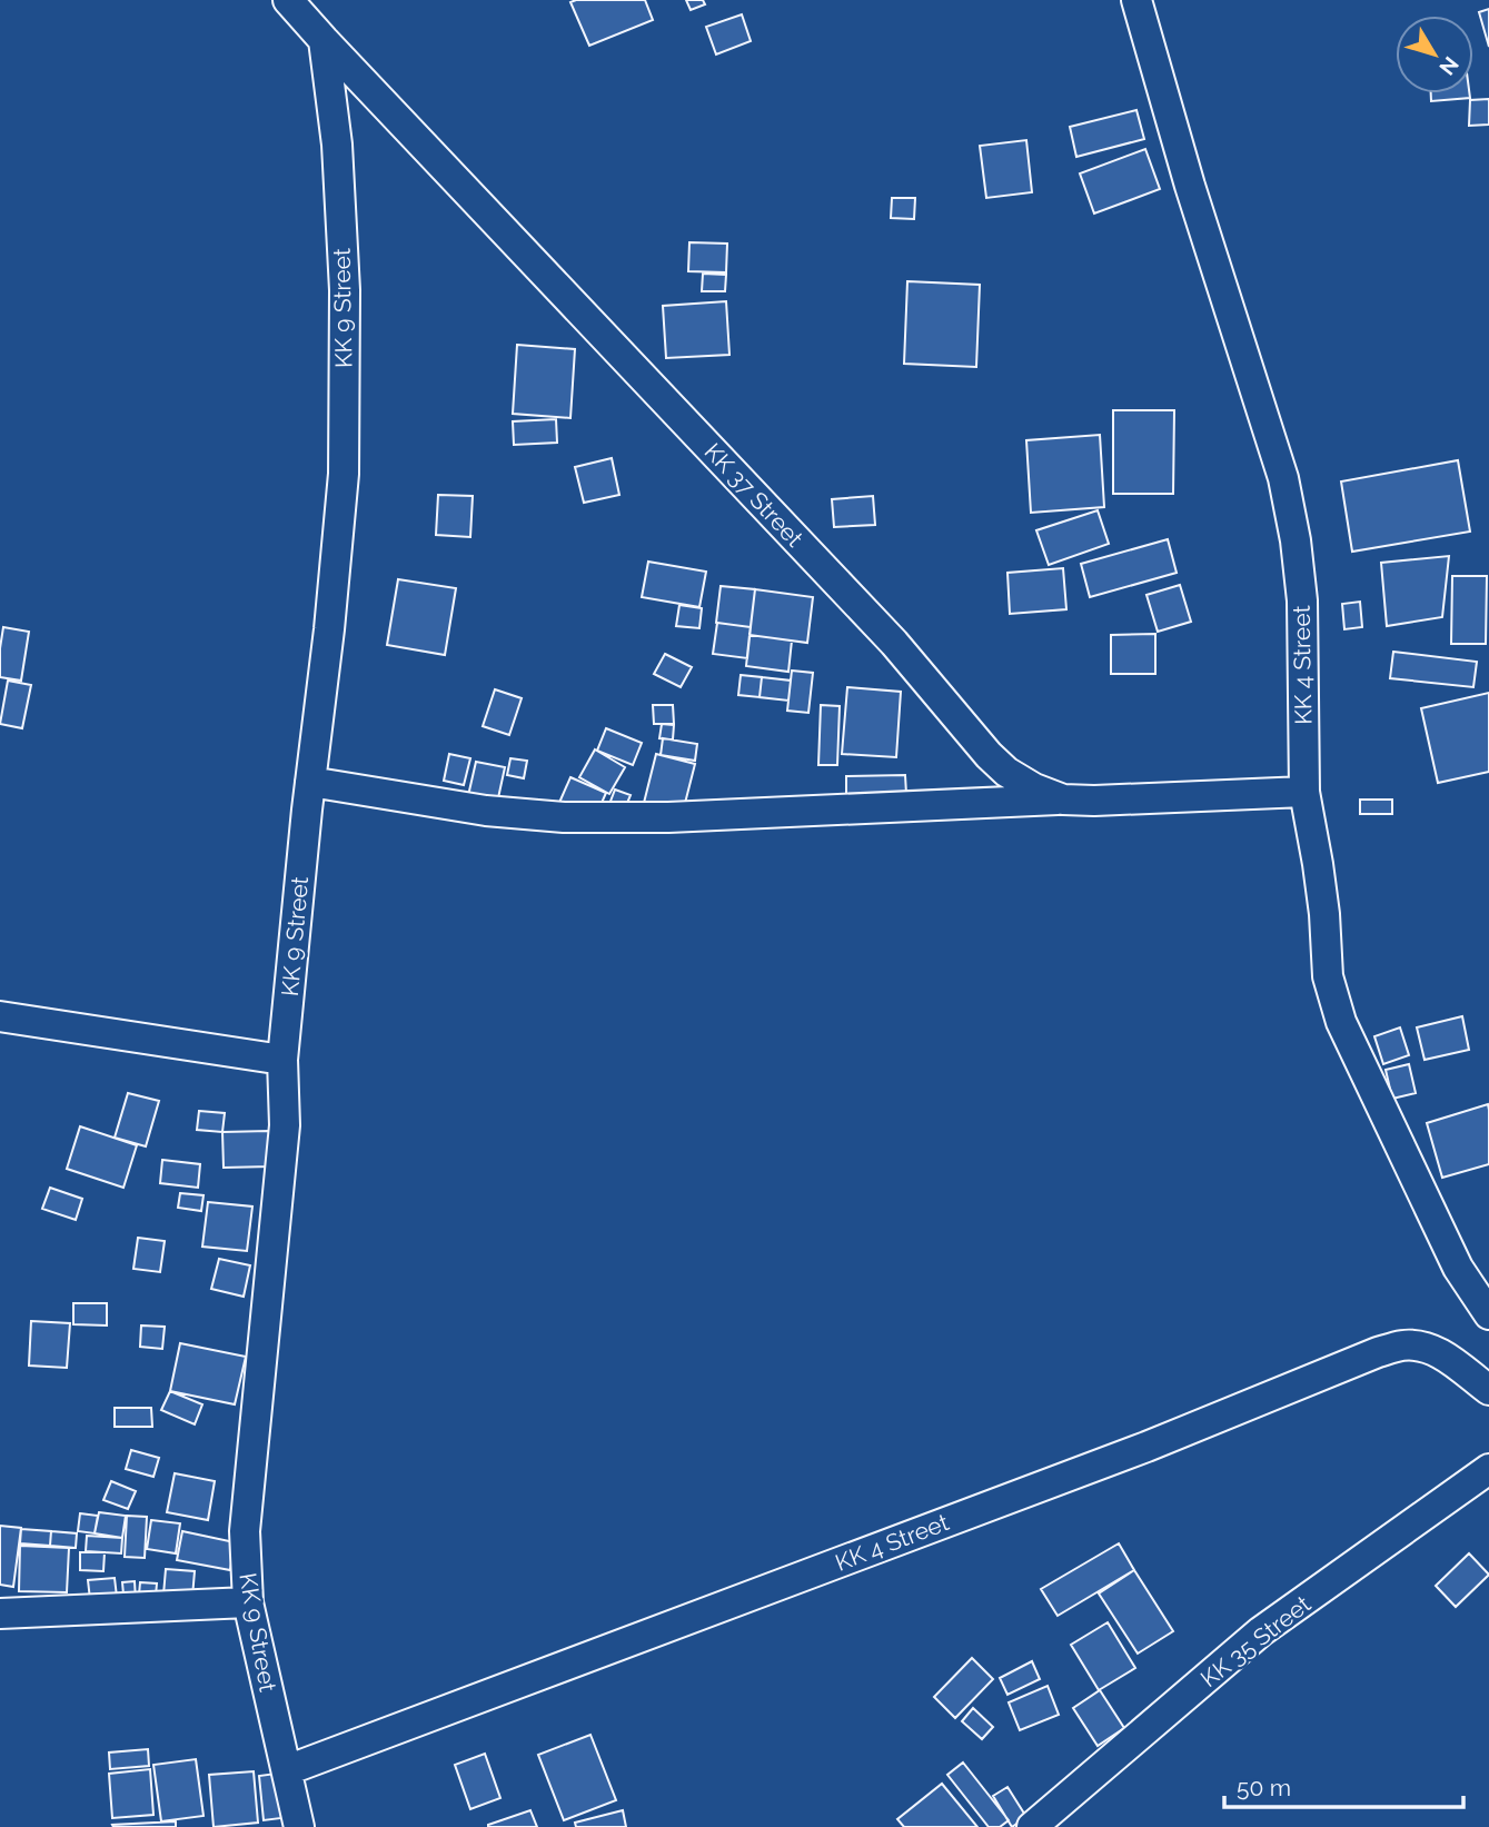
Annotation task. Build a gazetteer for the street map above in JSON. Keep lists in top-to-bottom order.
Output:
{
  "streets": {
    "street": [
      "KK 9 Street",
      "KK 37 Street",
      "KK 4 Street",
      "KK 35 Street"
    ]
  },
  "crossings": [
    ["KK 9 Street", "KK 37 Street"],
    ["KK 9 Street", "KK 4 Street"],
    ["KK 37 Street", "KK 4 Street"]
  ],
  "scale_bar": "50 m",
  "north": "bottom right"
}
